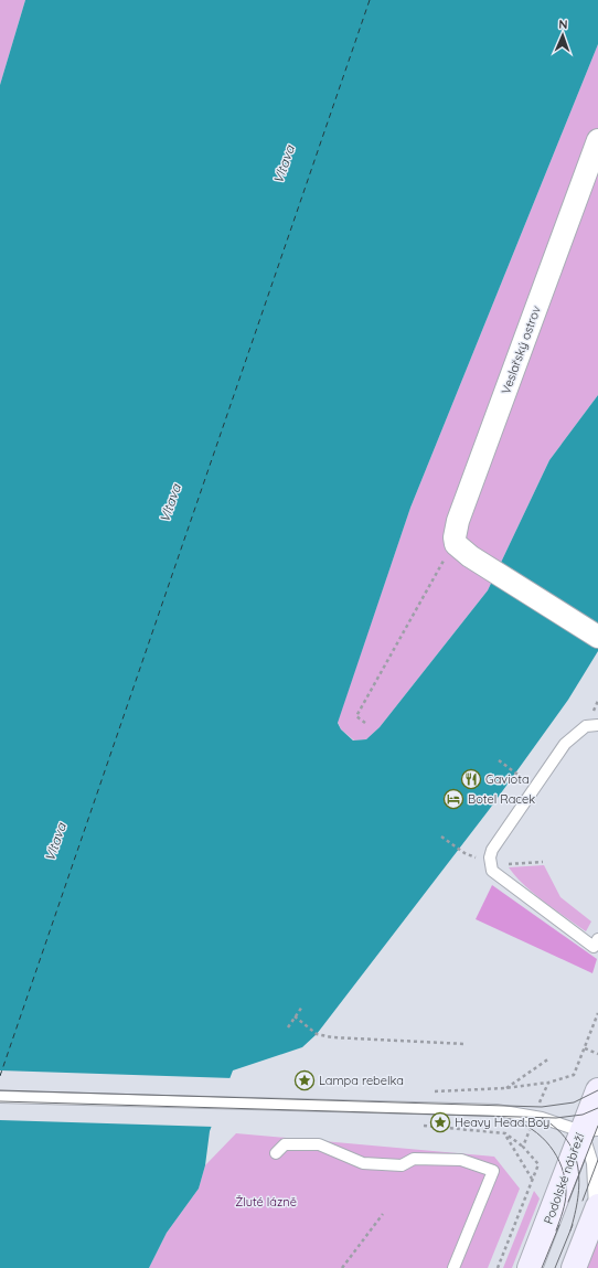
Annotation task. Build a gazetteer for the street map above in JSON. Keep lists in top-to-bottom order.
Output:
{
  "streets": {
    "main road": ["Podolské nábřeží"],
    "street": ["Veslařský ostrov"]
  },
  "water": ["Vltava"],
  "parks": ["Žluté lázně"],
  "places": {
    "restaurant": ["Gaviota"],
    "hotel": ["Botel Racek"],
    "place": ["Lampa rebelka", "Heavy Head Boy"]
  },
  "north": "top"
}
